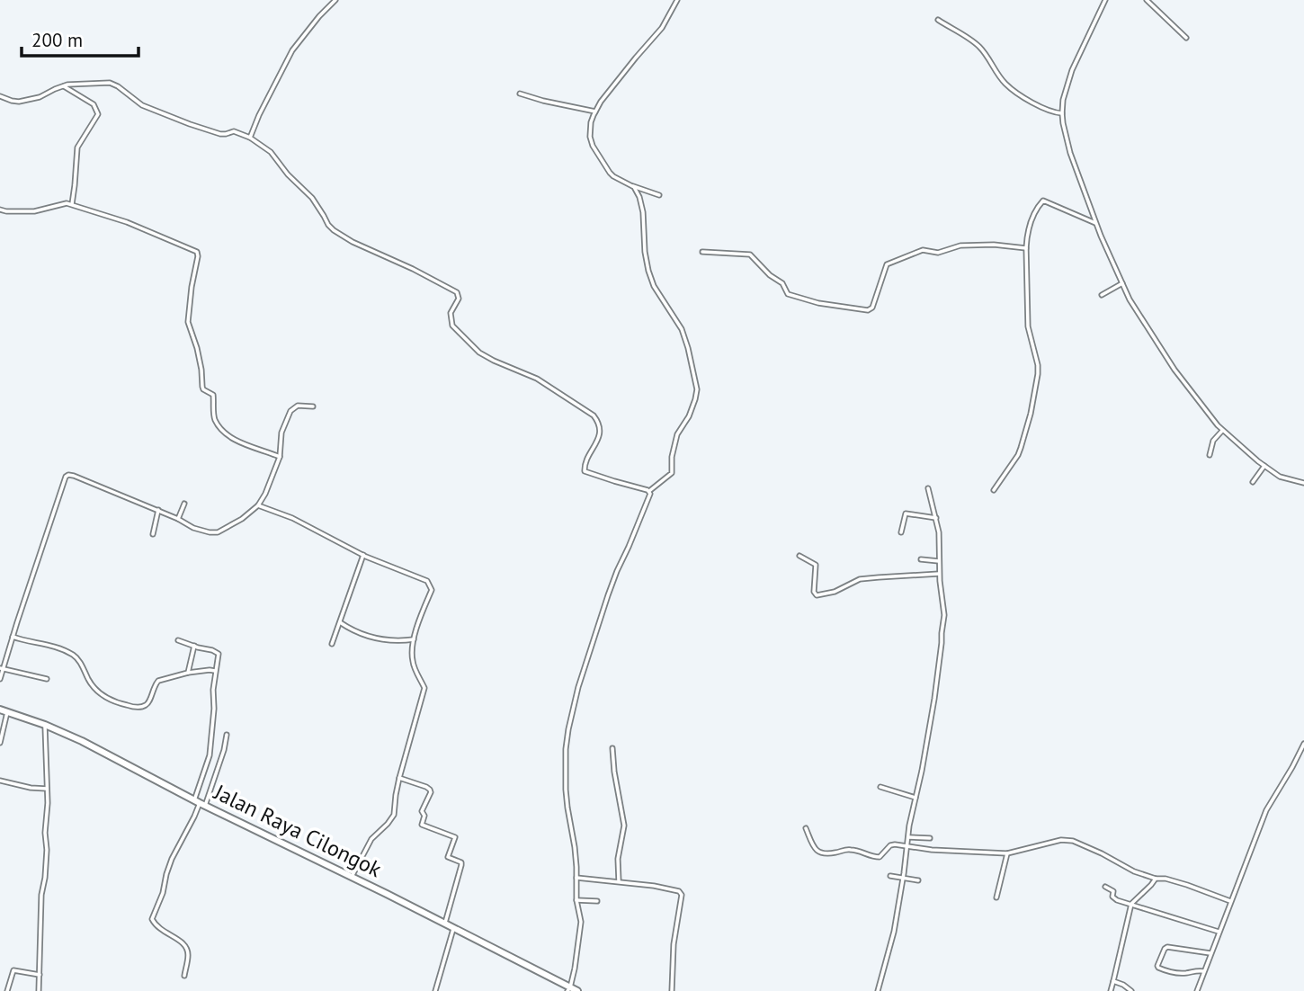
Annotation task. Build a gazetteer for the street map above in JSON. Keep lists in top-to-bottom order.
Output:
{
  "streets": {
    "highway": ["Jalan Raya Cilongok"]
  },
  "scale_bar": "200 m"
}
